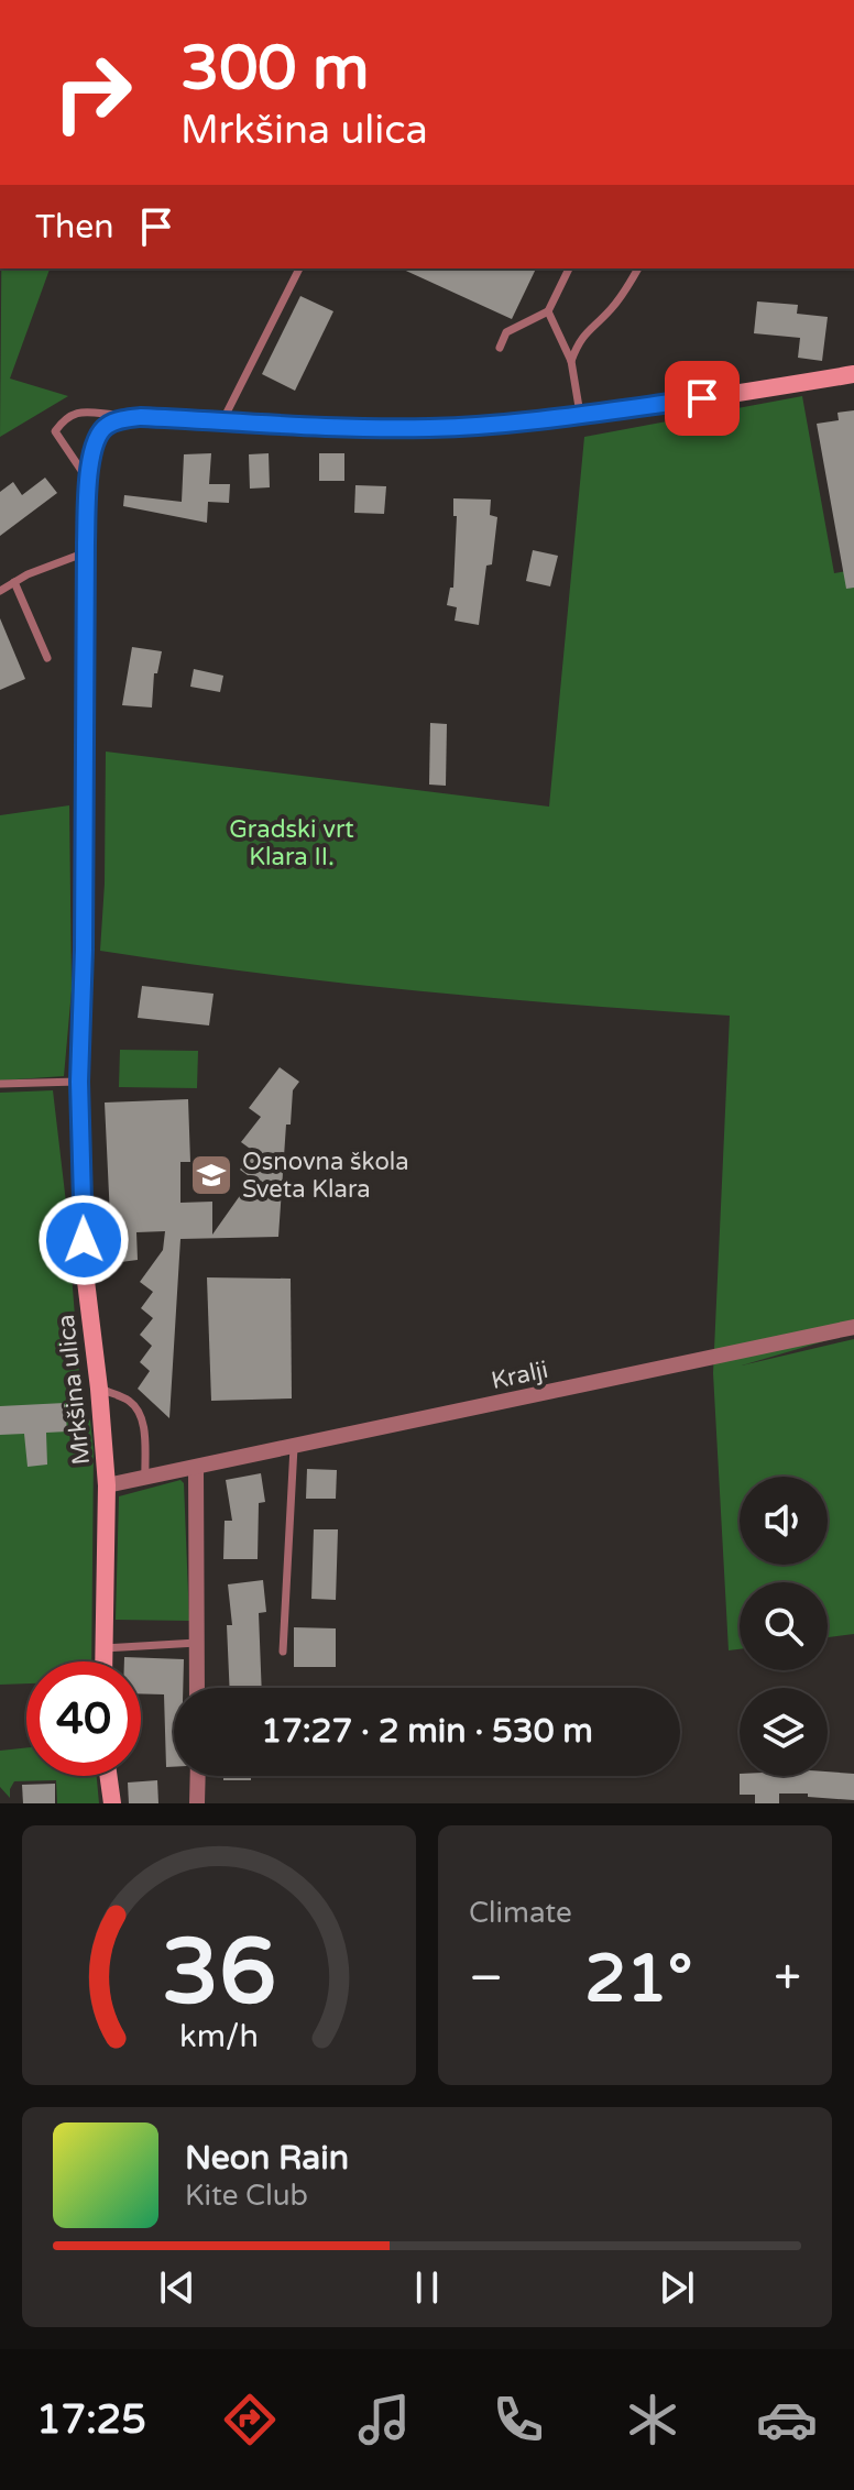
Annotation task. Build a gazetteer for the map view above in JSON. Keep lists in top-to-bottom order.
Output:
{
  "streets": {
    "street": ["Kralji", "Mrkšina ulica"]
  },
  "crossings": [
    ["Kralji", "Mrkšina ulica"]
  ],
  "parks": ["Gradski vrt Klara II."],
  "places": {
    "school or university": ["Osnovna škola Sveta Klara"]
  },
  "page": {
    "turn": ["300 m", "Mrkšina ulica"],
    "then": "Then",
    "limit": "40",
    "trip": "17:27 · 2 min · 530 m",
    "tile": "Climate",
    "heat": ["−", "21°", "+"],
    "song": ["Neon Rain", "Kite Club"],
    "tabs": "17:25",
    "gauge": ["36", "km/h"]
  }
}
